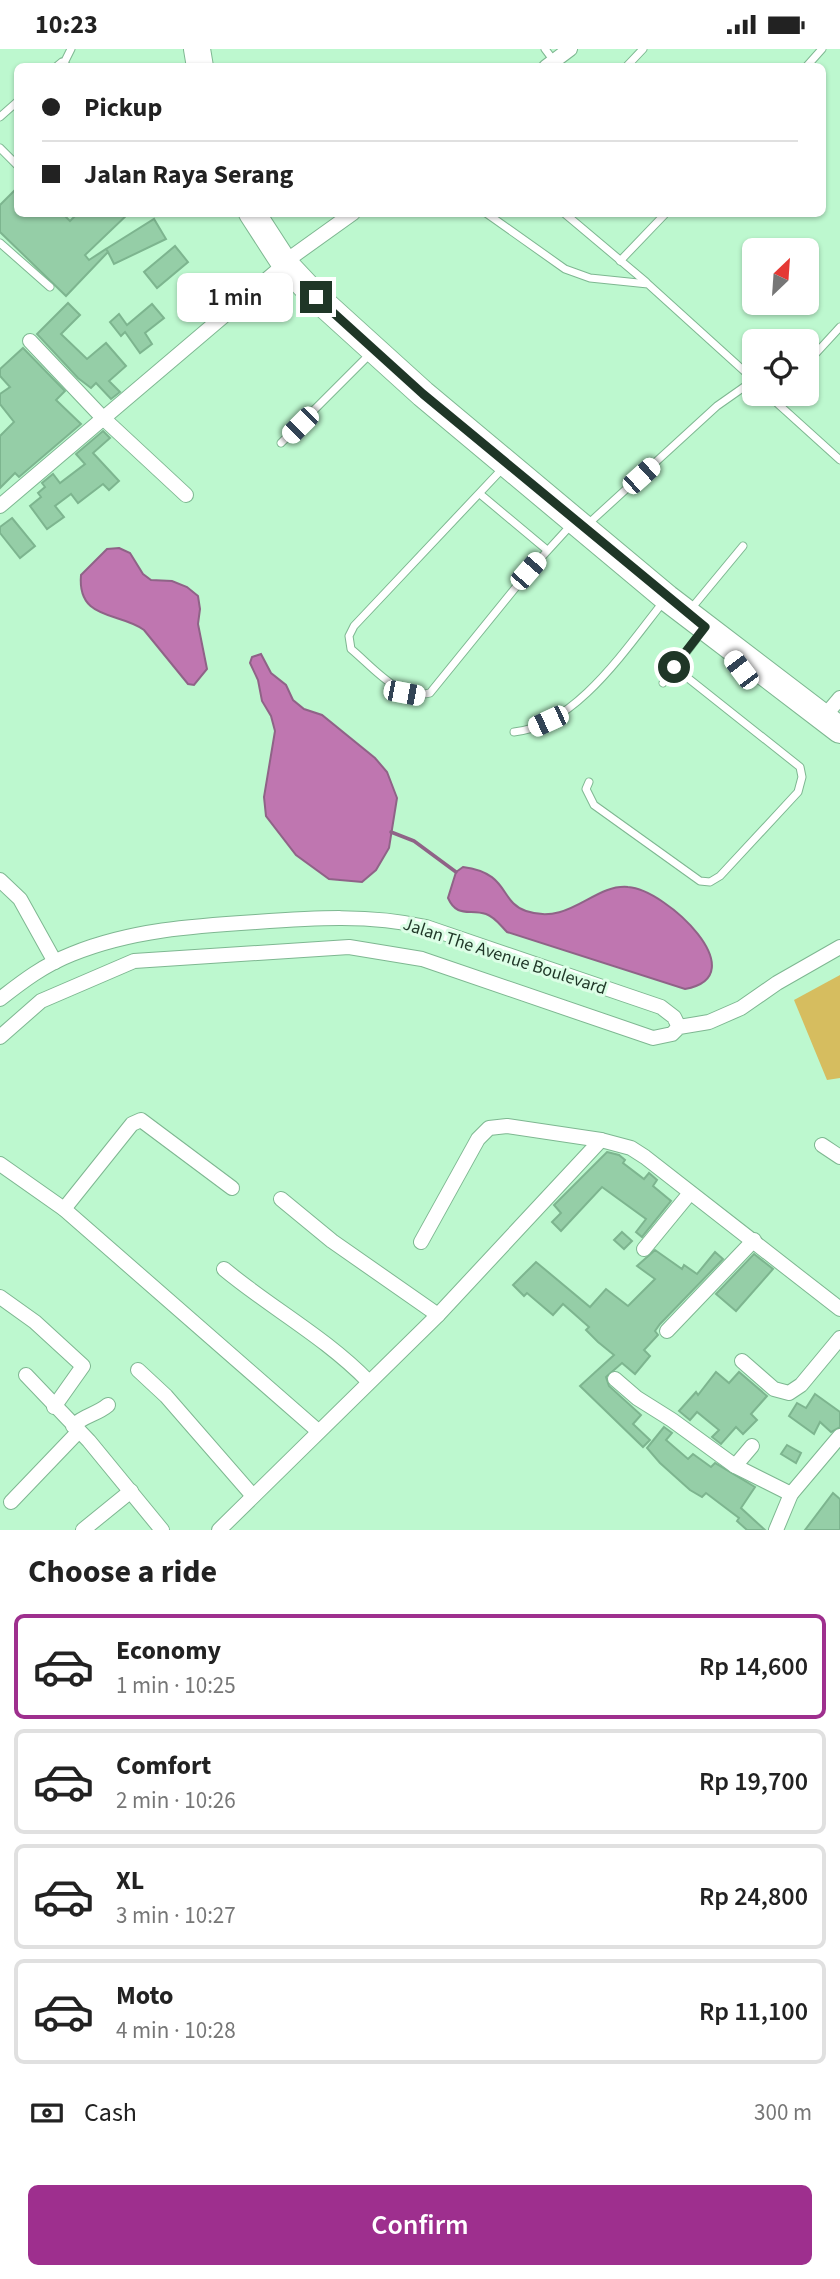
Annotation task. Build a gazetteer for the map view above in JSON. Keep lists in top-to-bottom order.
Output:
{
  "streets": {
    "street": ["Jalan The Avenue Boulevard"]
  },
  "north": "top right",
  "page": {
    "status": "10:23",
    "banner": ["Pickup", "Jalan Raya Serang"],
    "bubble": "1 min",
    "heading": "Choose a ride",
    "list": [
      {
        "name": "Economy",
        "note": "1 min · 10:25",
        "value": "Rp 14,600"
      },
      {
        "name": "Comfort",
        "note": "2 min · 10:26",
        "value": "Rp 19,700"
      },
      {
        "name": "XL",
        "note": "3 min · 10:27",
        "value": "Rp 24,800"
      },
      {
        "name": "Moto",
        "note": "4 min · 10:28",
        "value": "Rp 11,100"
      }
    ],
    "pay": ["Cash", "300 m"],
    "buttons": "Confirm"
  }
}
